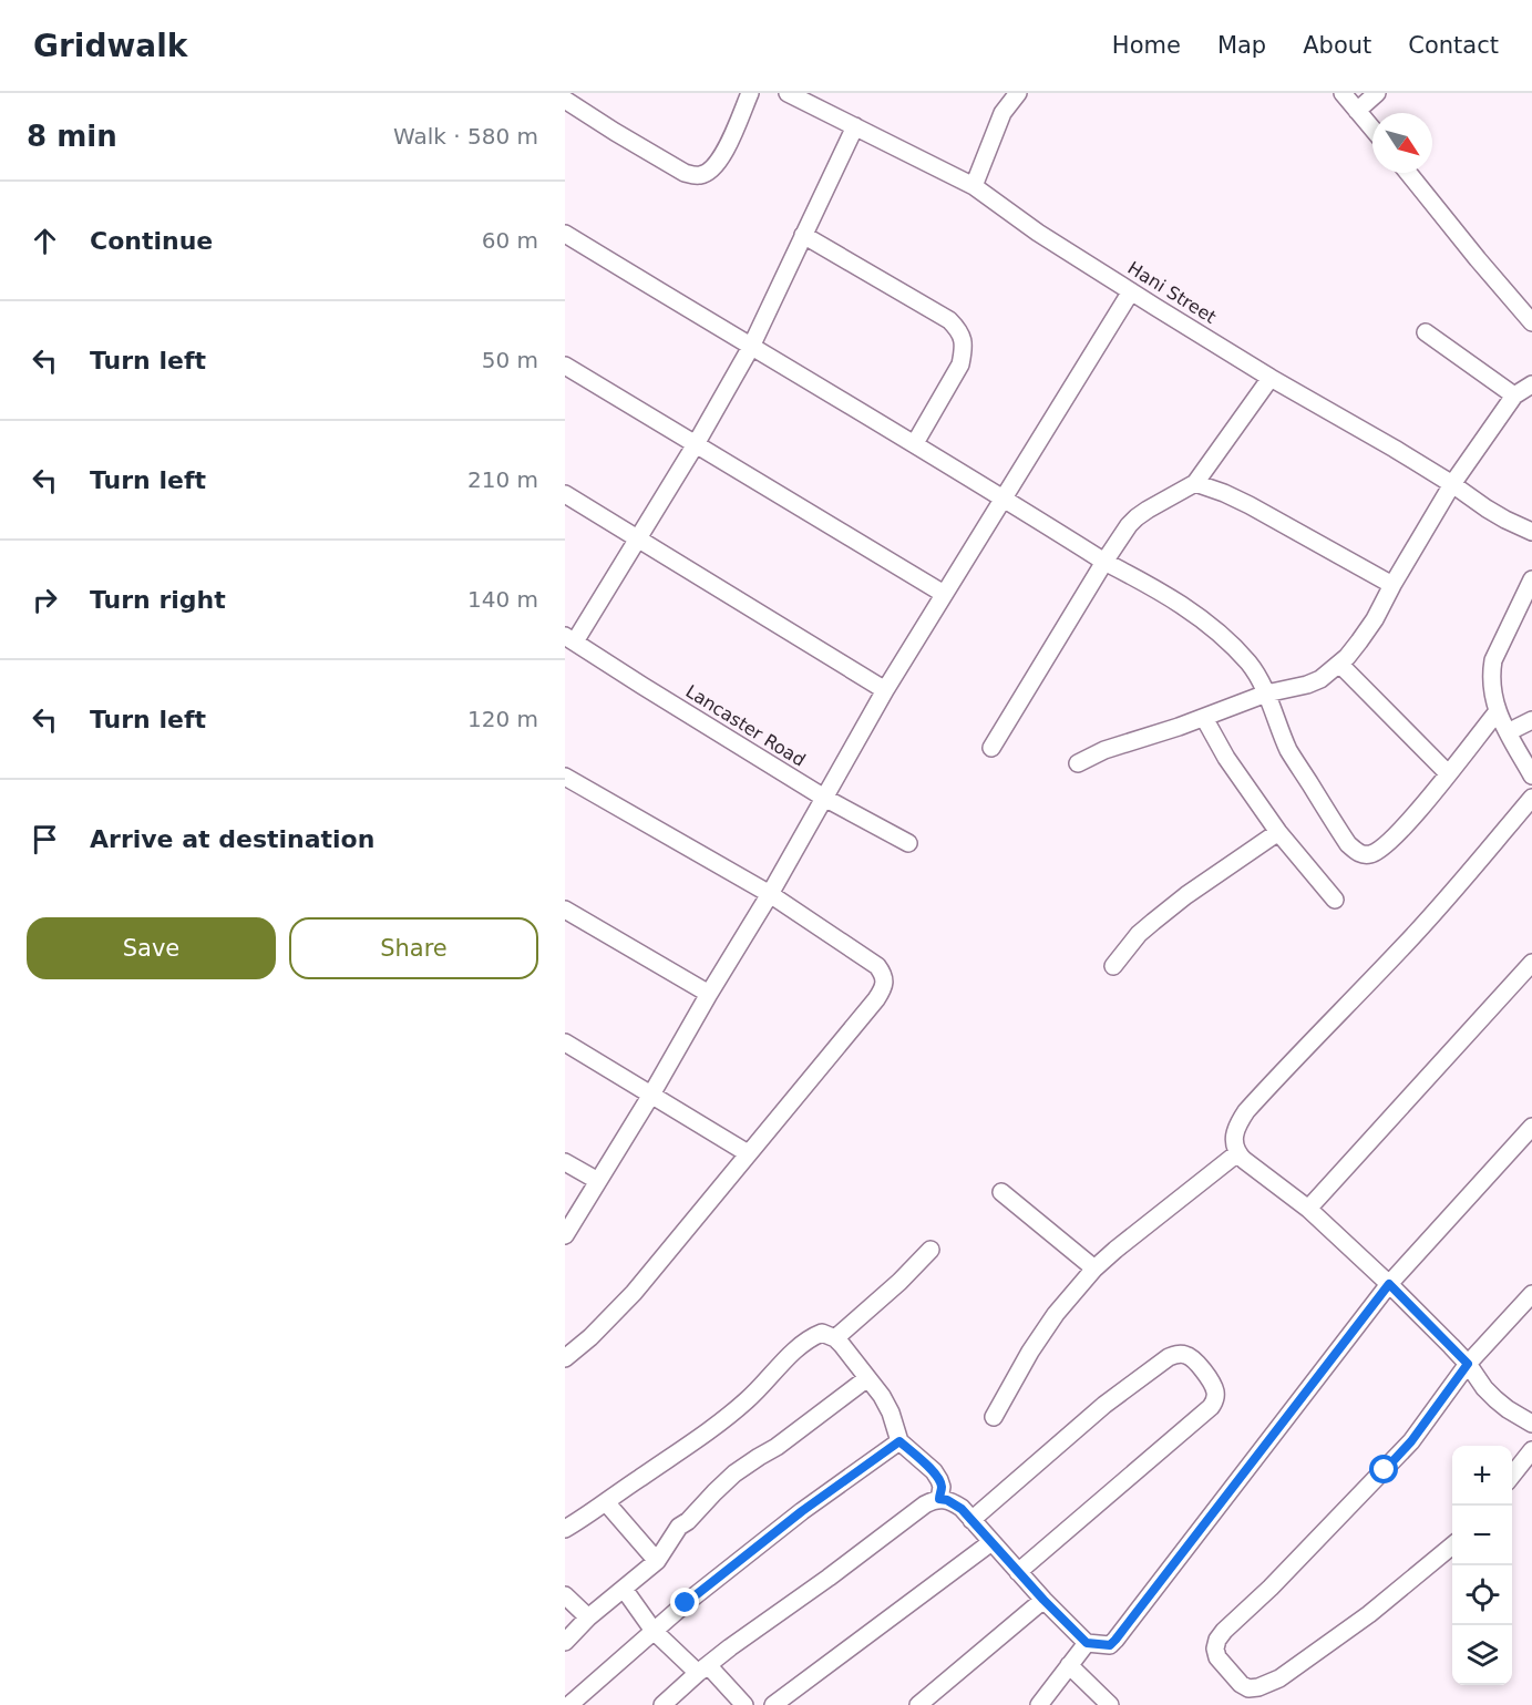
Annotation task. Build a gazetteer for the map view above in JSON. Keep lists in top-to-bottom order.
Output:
{
  "streets": {
    "street": ["Hani Street", "Lancaster Road"]
  },
  "north": "bottom right",
  "page": {
    "header": "Gridwalk",
    "nav": [
      "Home",
      "Map",
      "About",
      "Contact"
    ],
    "heading": ["8 min", "Walk · 580 m"],
    "list": [
      ["Continue", "60 m"],
      ["Turn left", "50 m"],
      ["Turn left", "210 m"],
      ["Turn right", "140 m"],
      ["Turn left", "120 m"],
      "Arrive at destination"
    ],
    "buttons": ["Save", "Share"],
    "map_buttons": ["+", "−"]
  }
}
